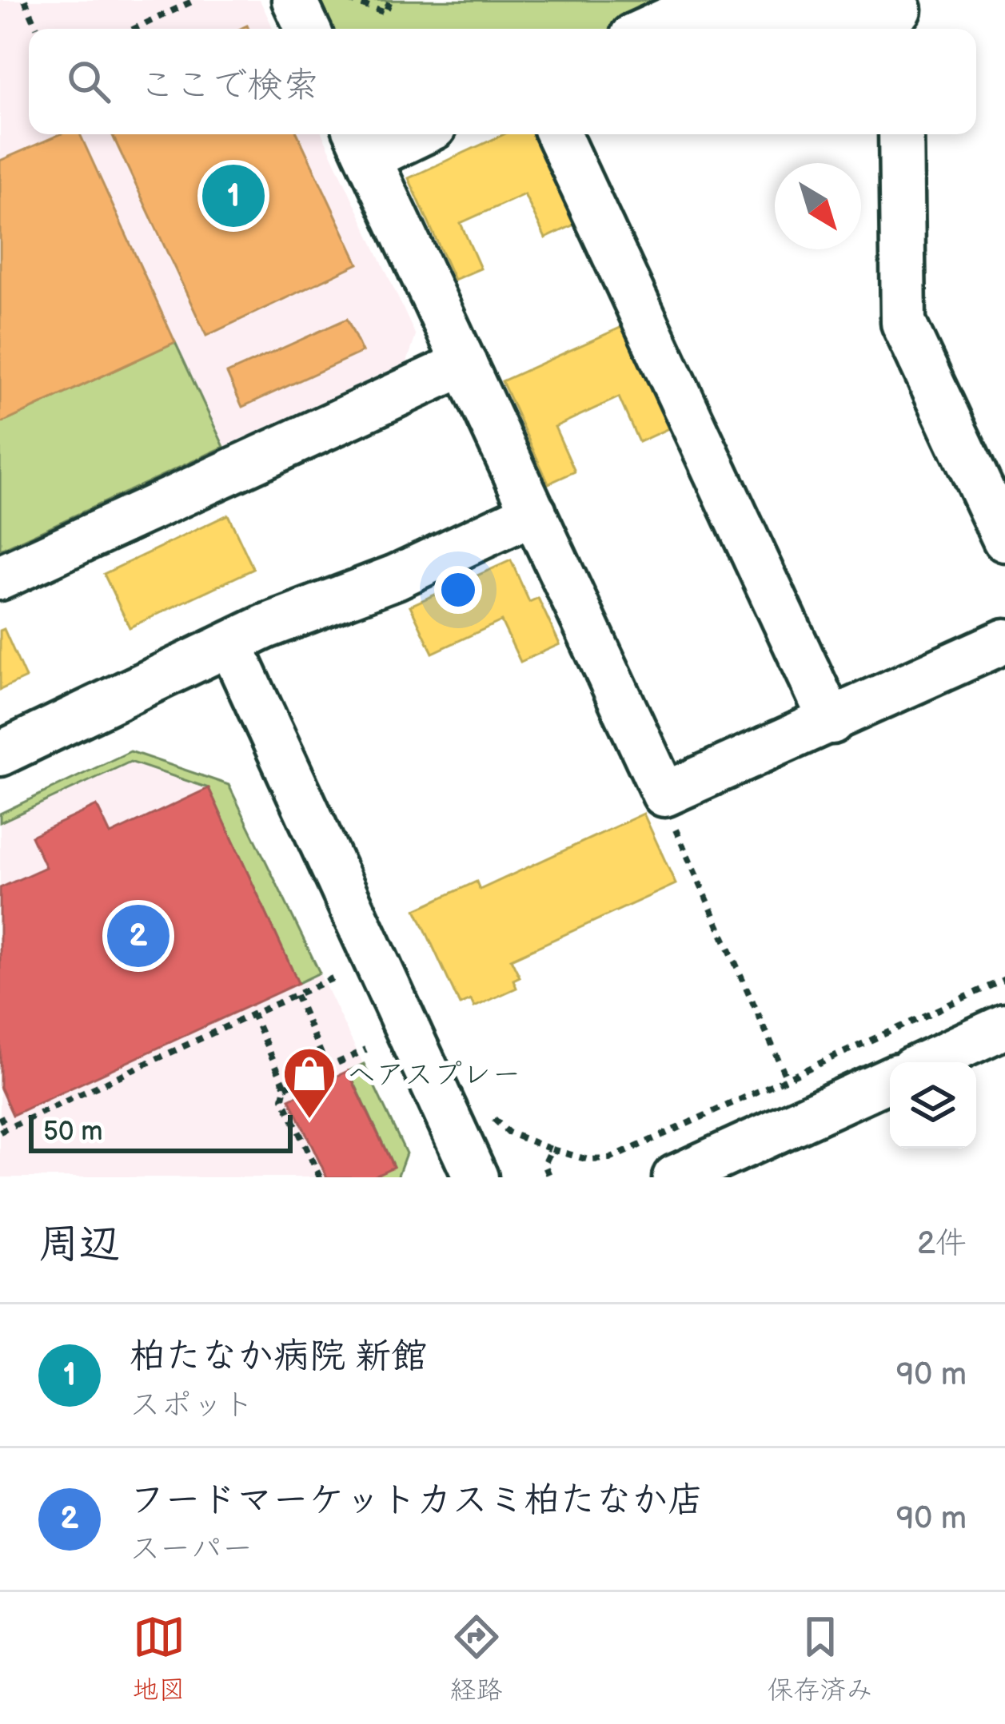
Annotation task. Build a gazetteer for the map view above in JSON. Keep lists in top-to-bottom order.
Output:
{
  "places": {
    "shop": ["ヘアスプレー"]
  },
  "scale_bar": "50 m",
  "north": "bottom right",
  "page": {
    "search": "ここで検索",
    "pins": ["1", "2"],
    "scale": "50 m",
    "heading": ["周辺", "2件"],
    "list": [
      {
        "mark": "1",
        "name": "柏たなか病院 新館",
        "note": "スポット",
        "value": "90 m"
      },
      {
        "mark": "2",
        "name": "フードマーケットカスミ柏たなか店",
        "note": "スーパー",
        "value": "90 m"
      }
    ],
    "nav": ["地図", "経路", "保存済み"]
  }
}
